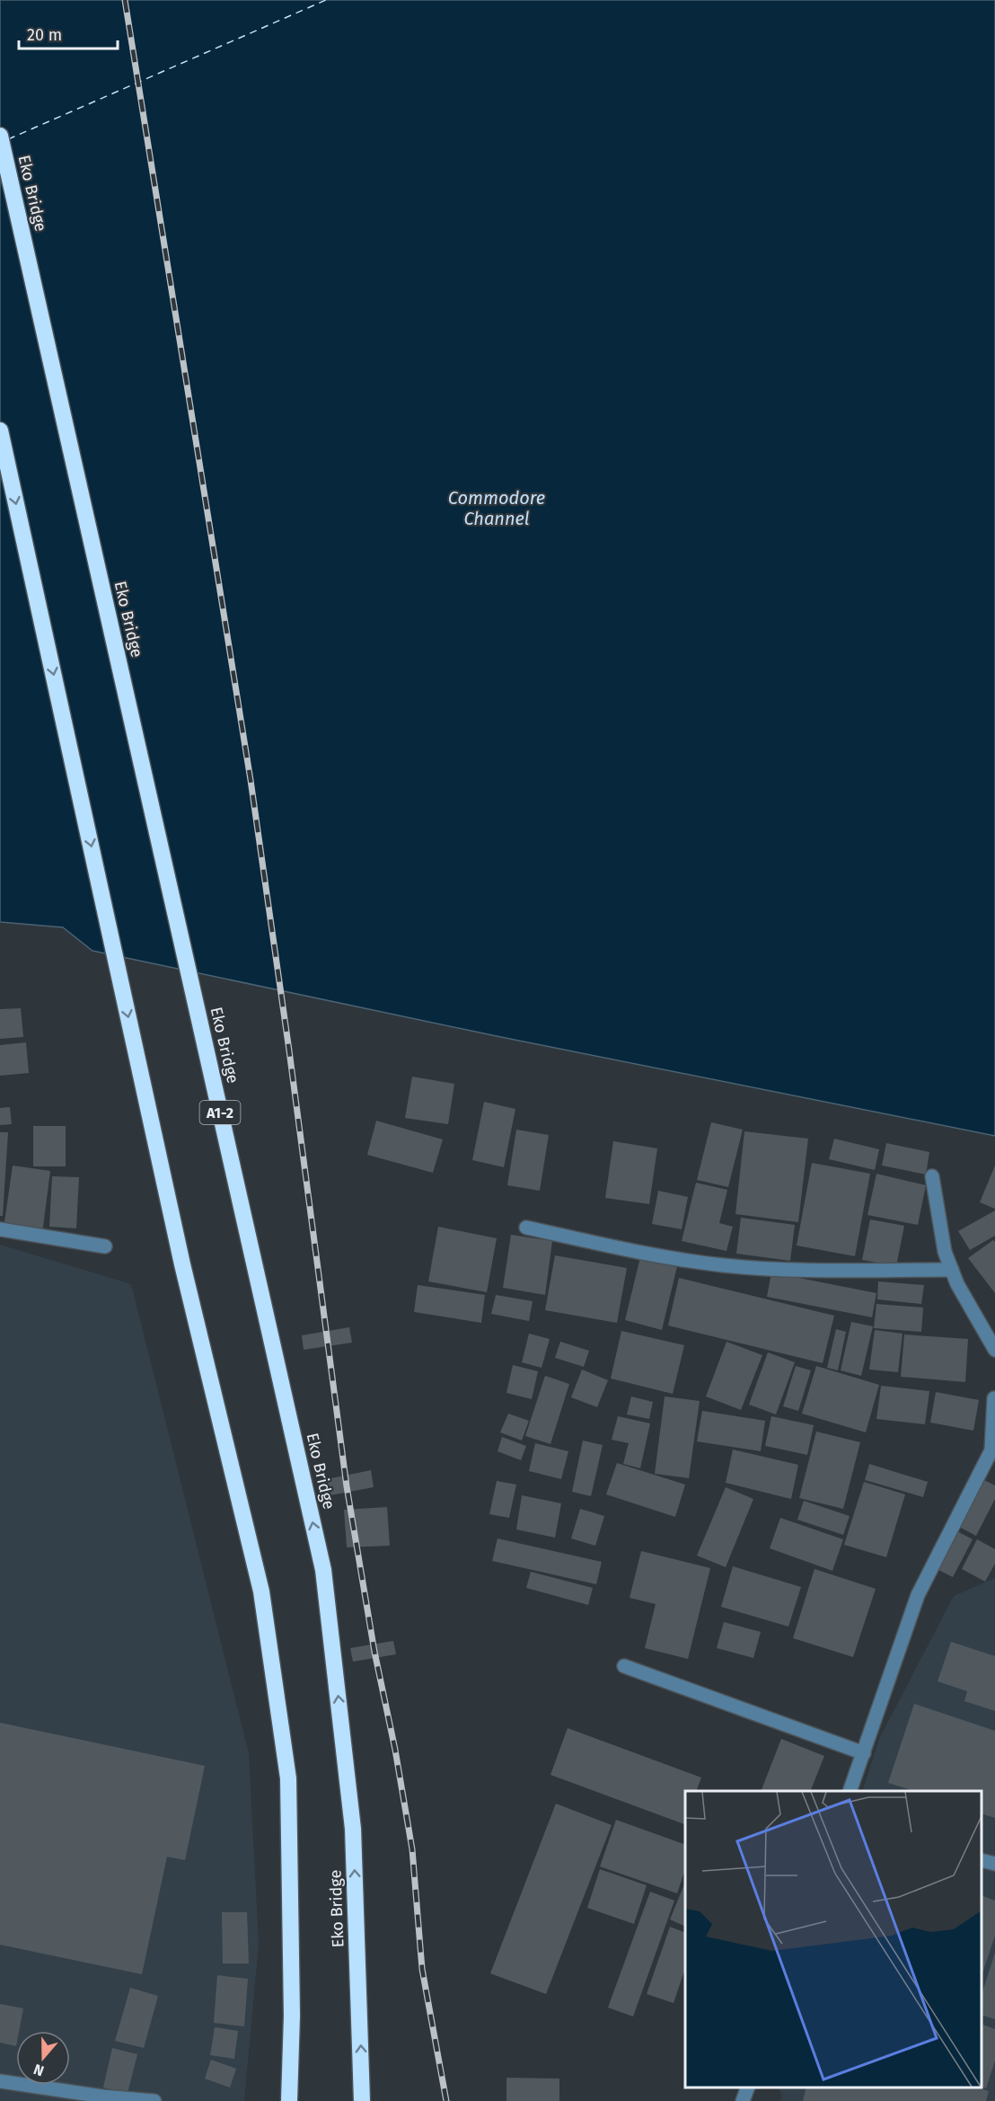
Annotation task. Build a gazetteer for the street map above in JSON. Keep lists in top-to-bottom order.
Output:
{
  "streets": {
    "highway": ["Eko Bridge", "A1-2"]
  },
  "water": ["Commodore Channel"],
  "scale_bar": "20 m",
  "north": "bottom"
}
